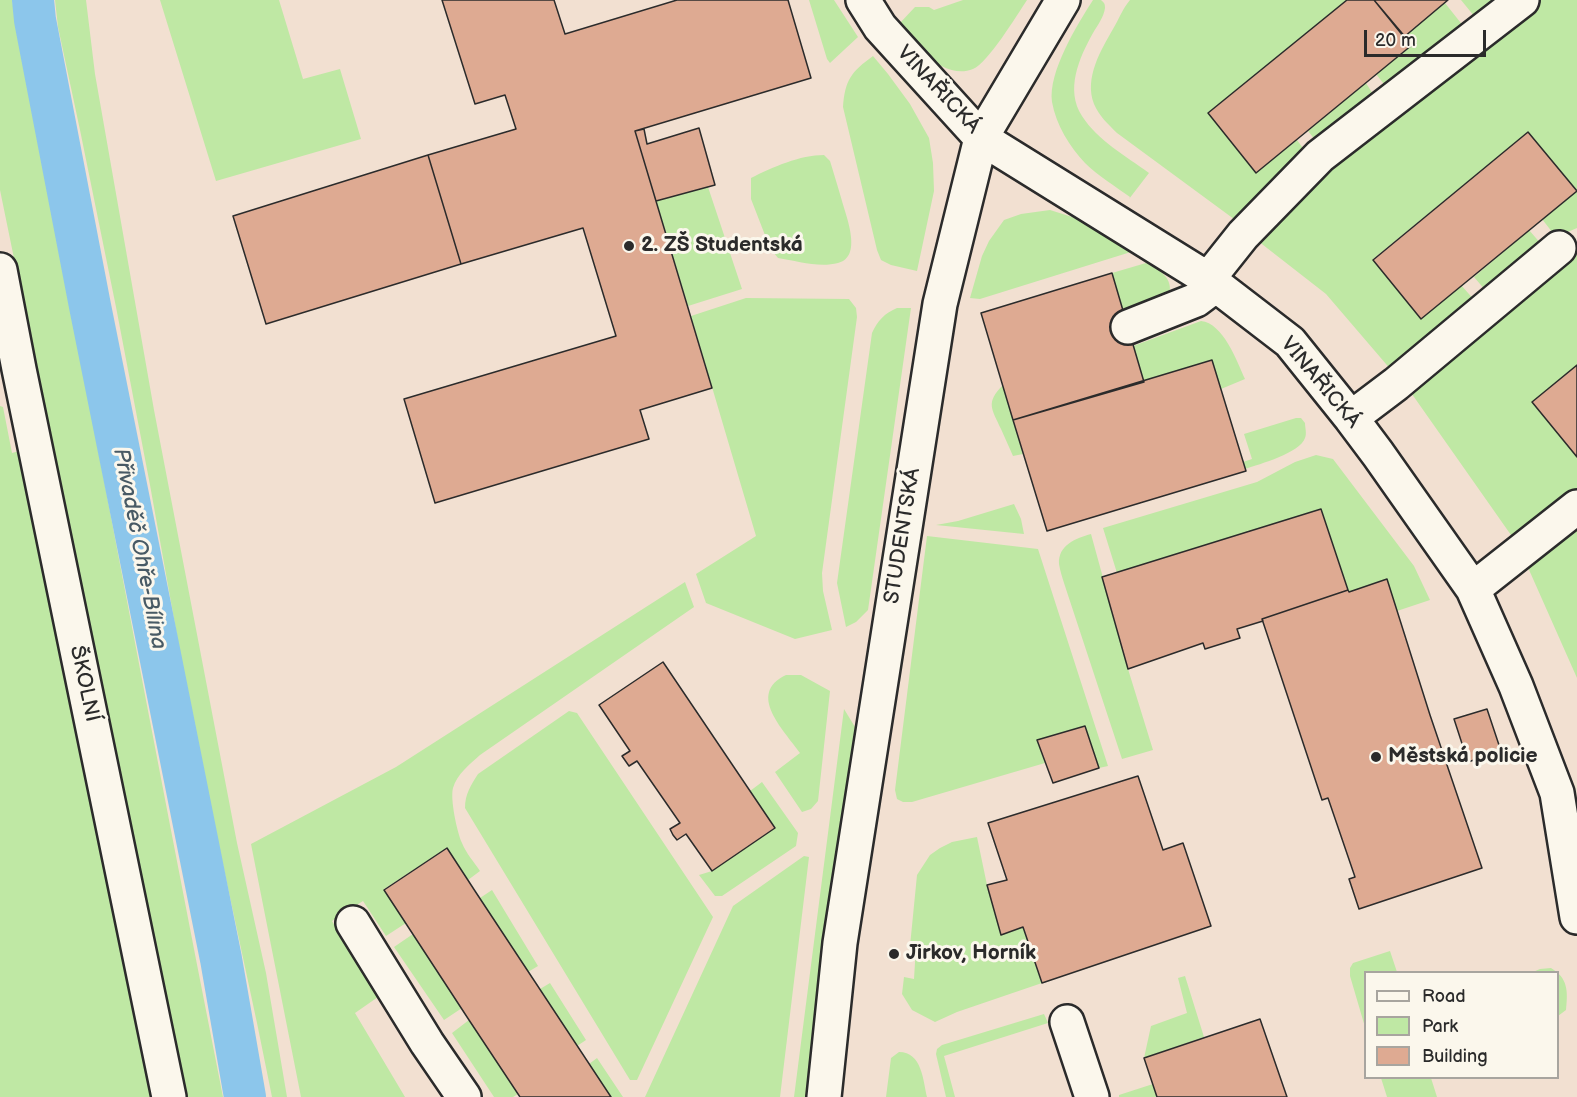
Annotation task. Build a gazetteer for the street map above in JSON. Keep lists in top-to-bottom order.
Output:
{
  "streets": {
    "street": ["VINAŘICKÁ", "STUDENTSKÁ", "ŠKOLNÍ"]
  },
  "crossings": [
    ["VINAŘICKÁ", "STUDENTSKÁ"]
  ],
  "water": ["Přivaděč Ohře-Bílina"],
  "places": ["2. ZŠ Studentská", "Městská policie", "Jirkov, Horník"],
  "legend": ["Road", "Park", "Building"],
  "scale_bar": "20 m"
}
